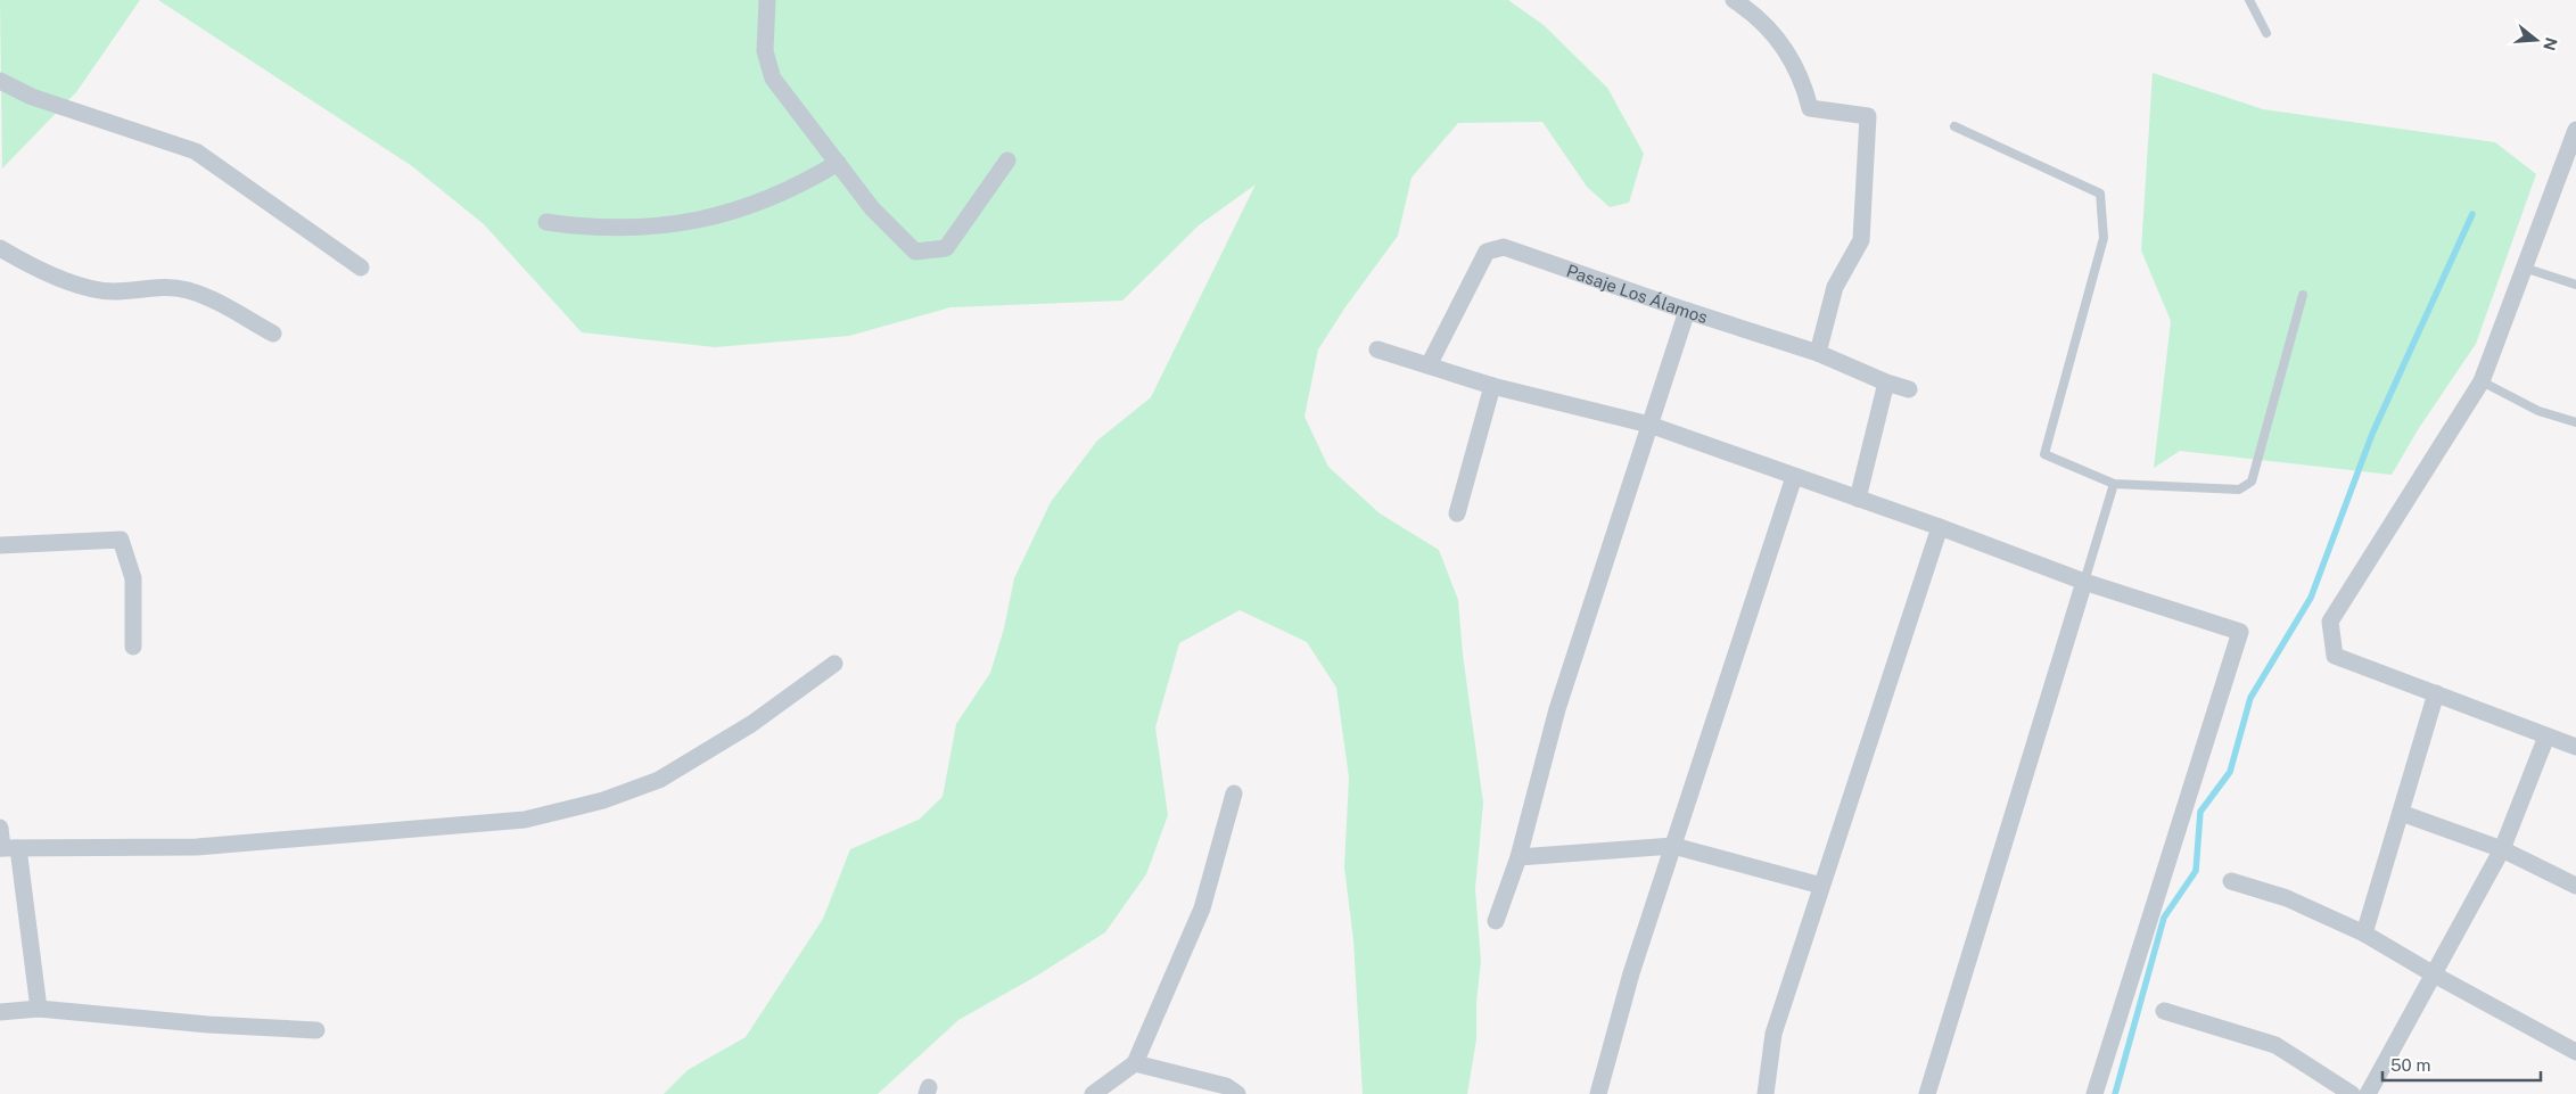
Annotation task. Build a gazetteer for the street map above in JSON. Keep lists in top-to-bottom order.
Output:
{
  "streets": {
    "street": ["Pasaje Los Álamos"]
  },
  "scale_bar": "50 m",
  "north": "right"
}
